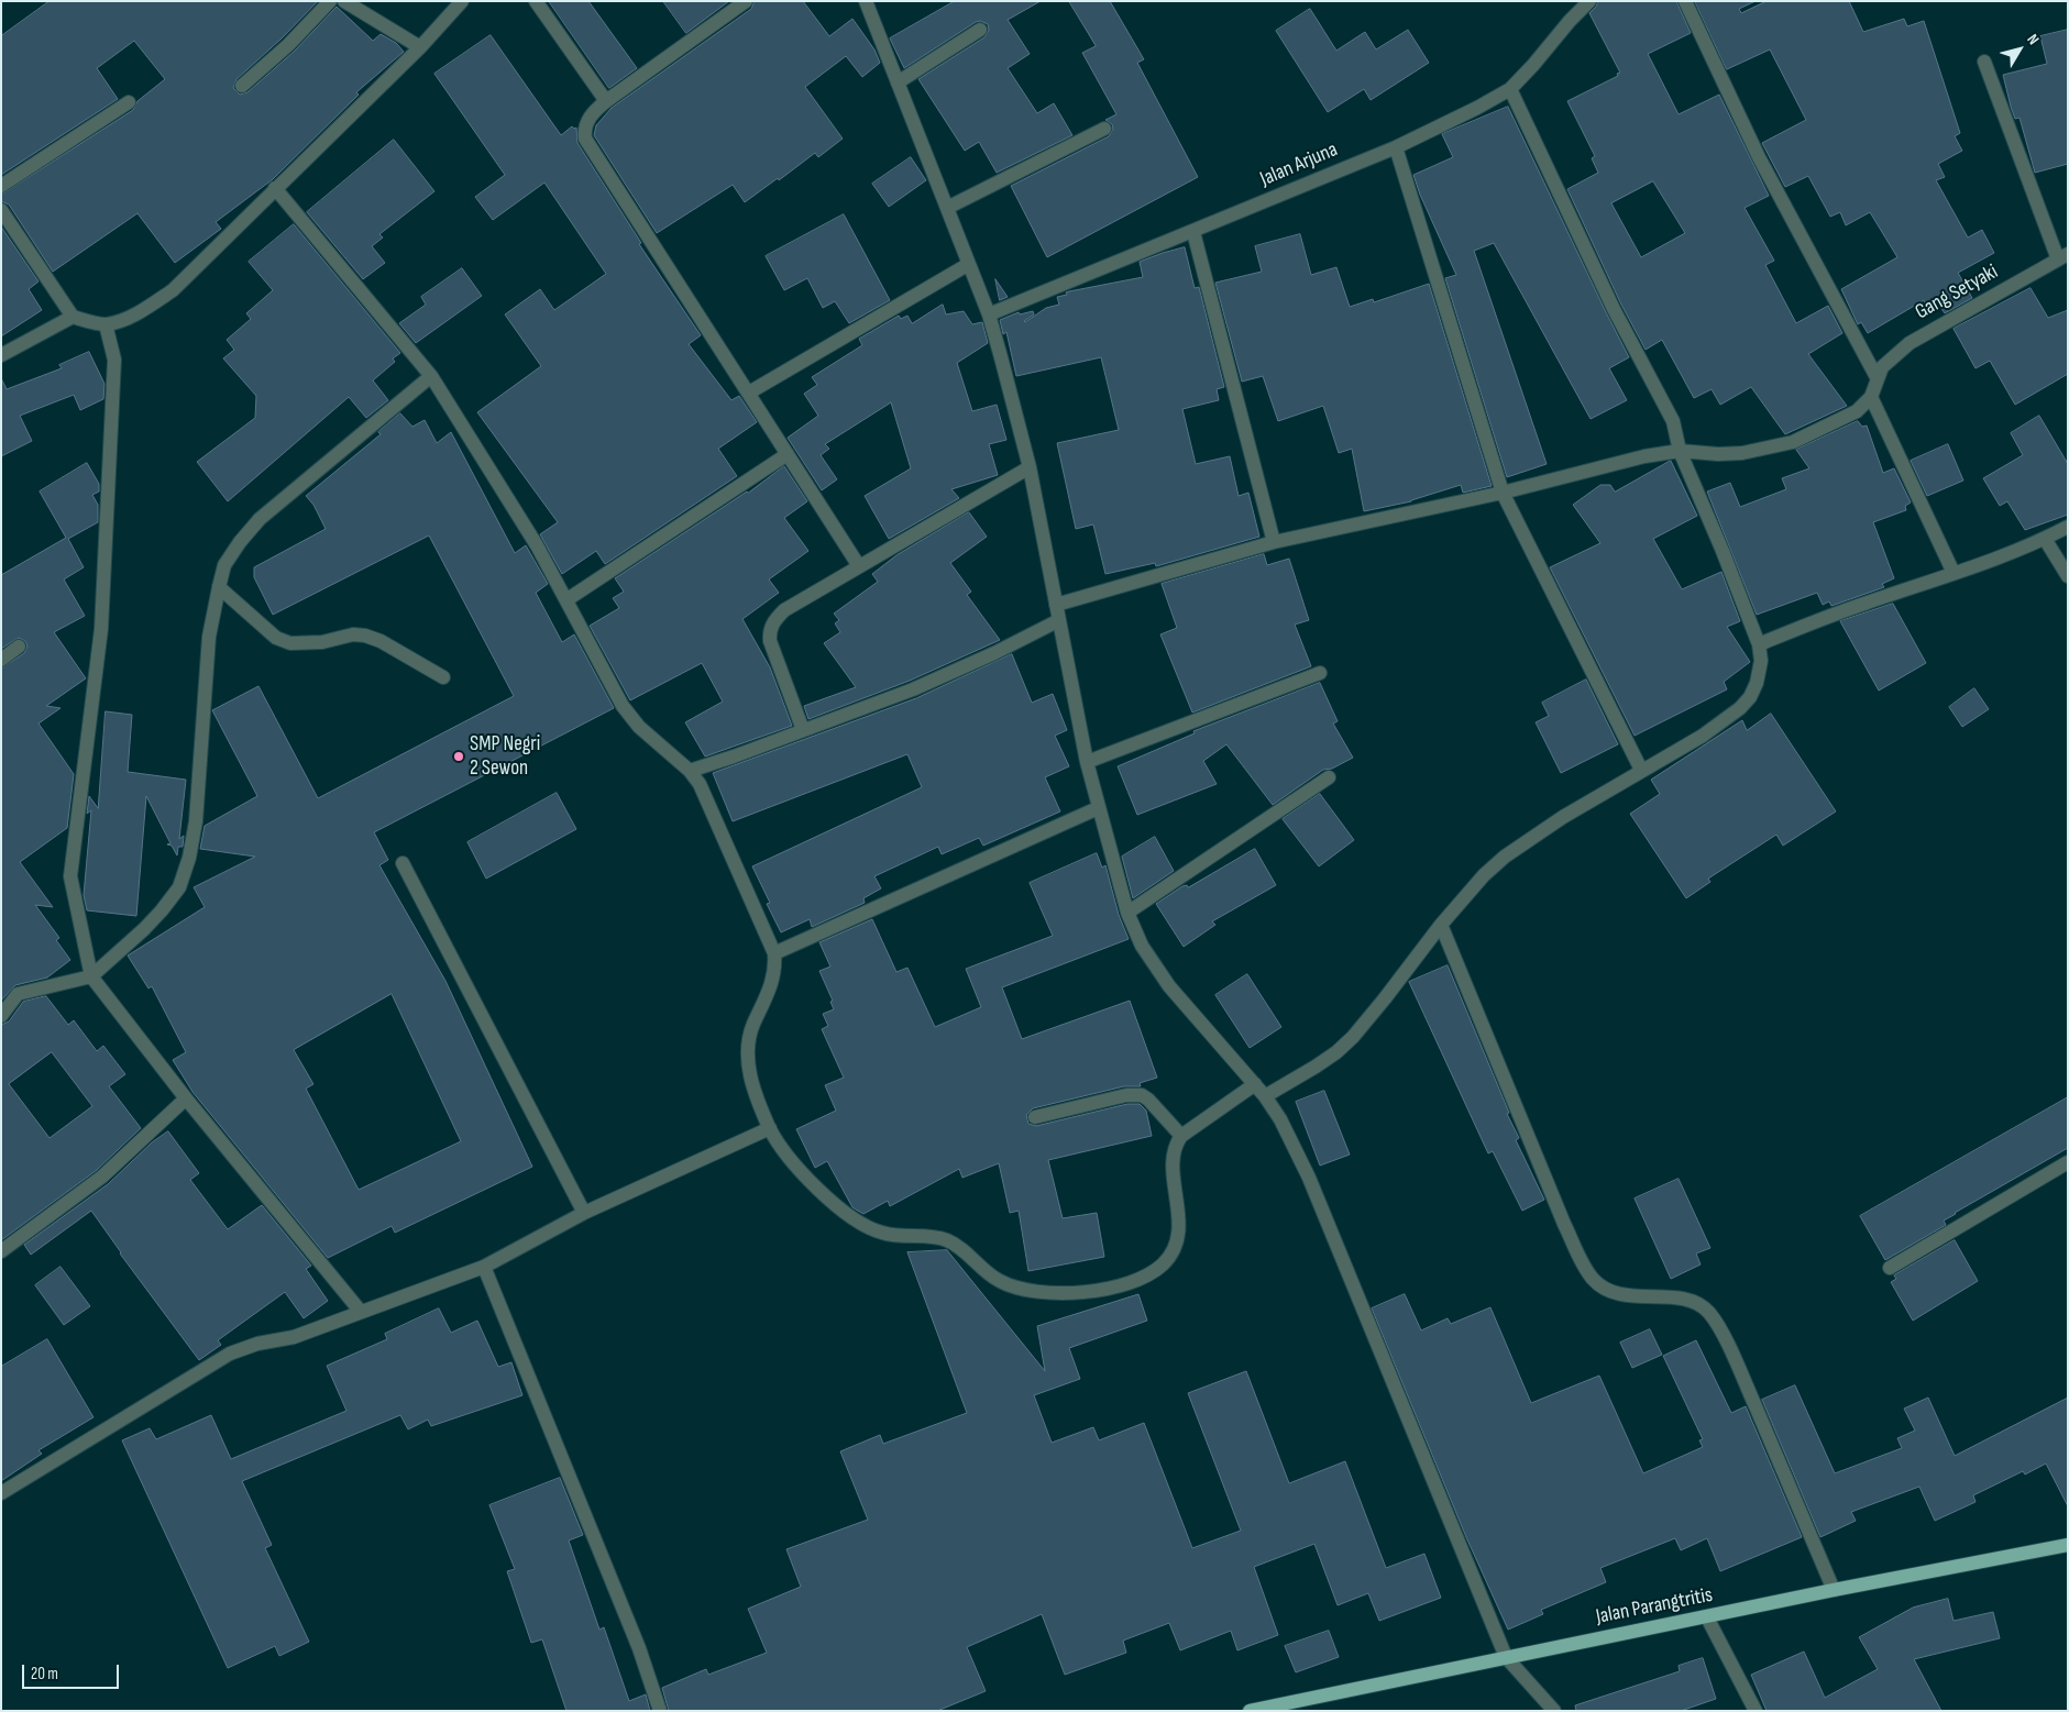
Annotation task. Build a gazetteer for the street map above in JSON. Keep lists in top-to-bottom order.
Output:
{
  "streets": {
    "main road": ["Jalan Parangtritis"],
    "street": ["Jalan Arjuna", "Gang Setyaki"]
  },
  "places": ["SMP Negri 2 Sewon"],
  "scale_bar": "20 m",
  "north": "top right"
}
